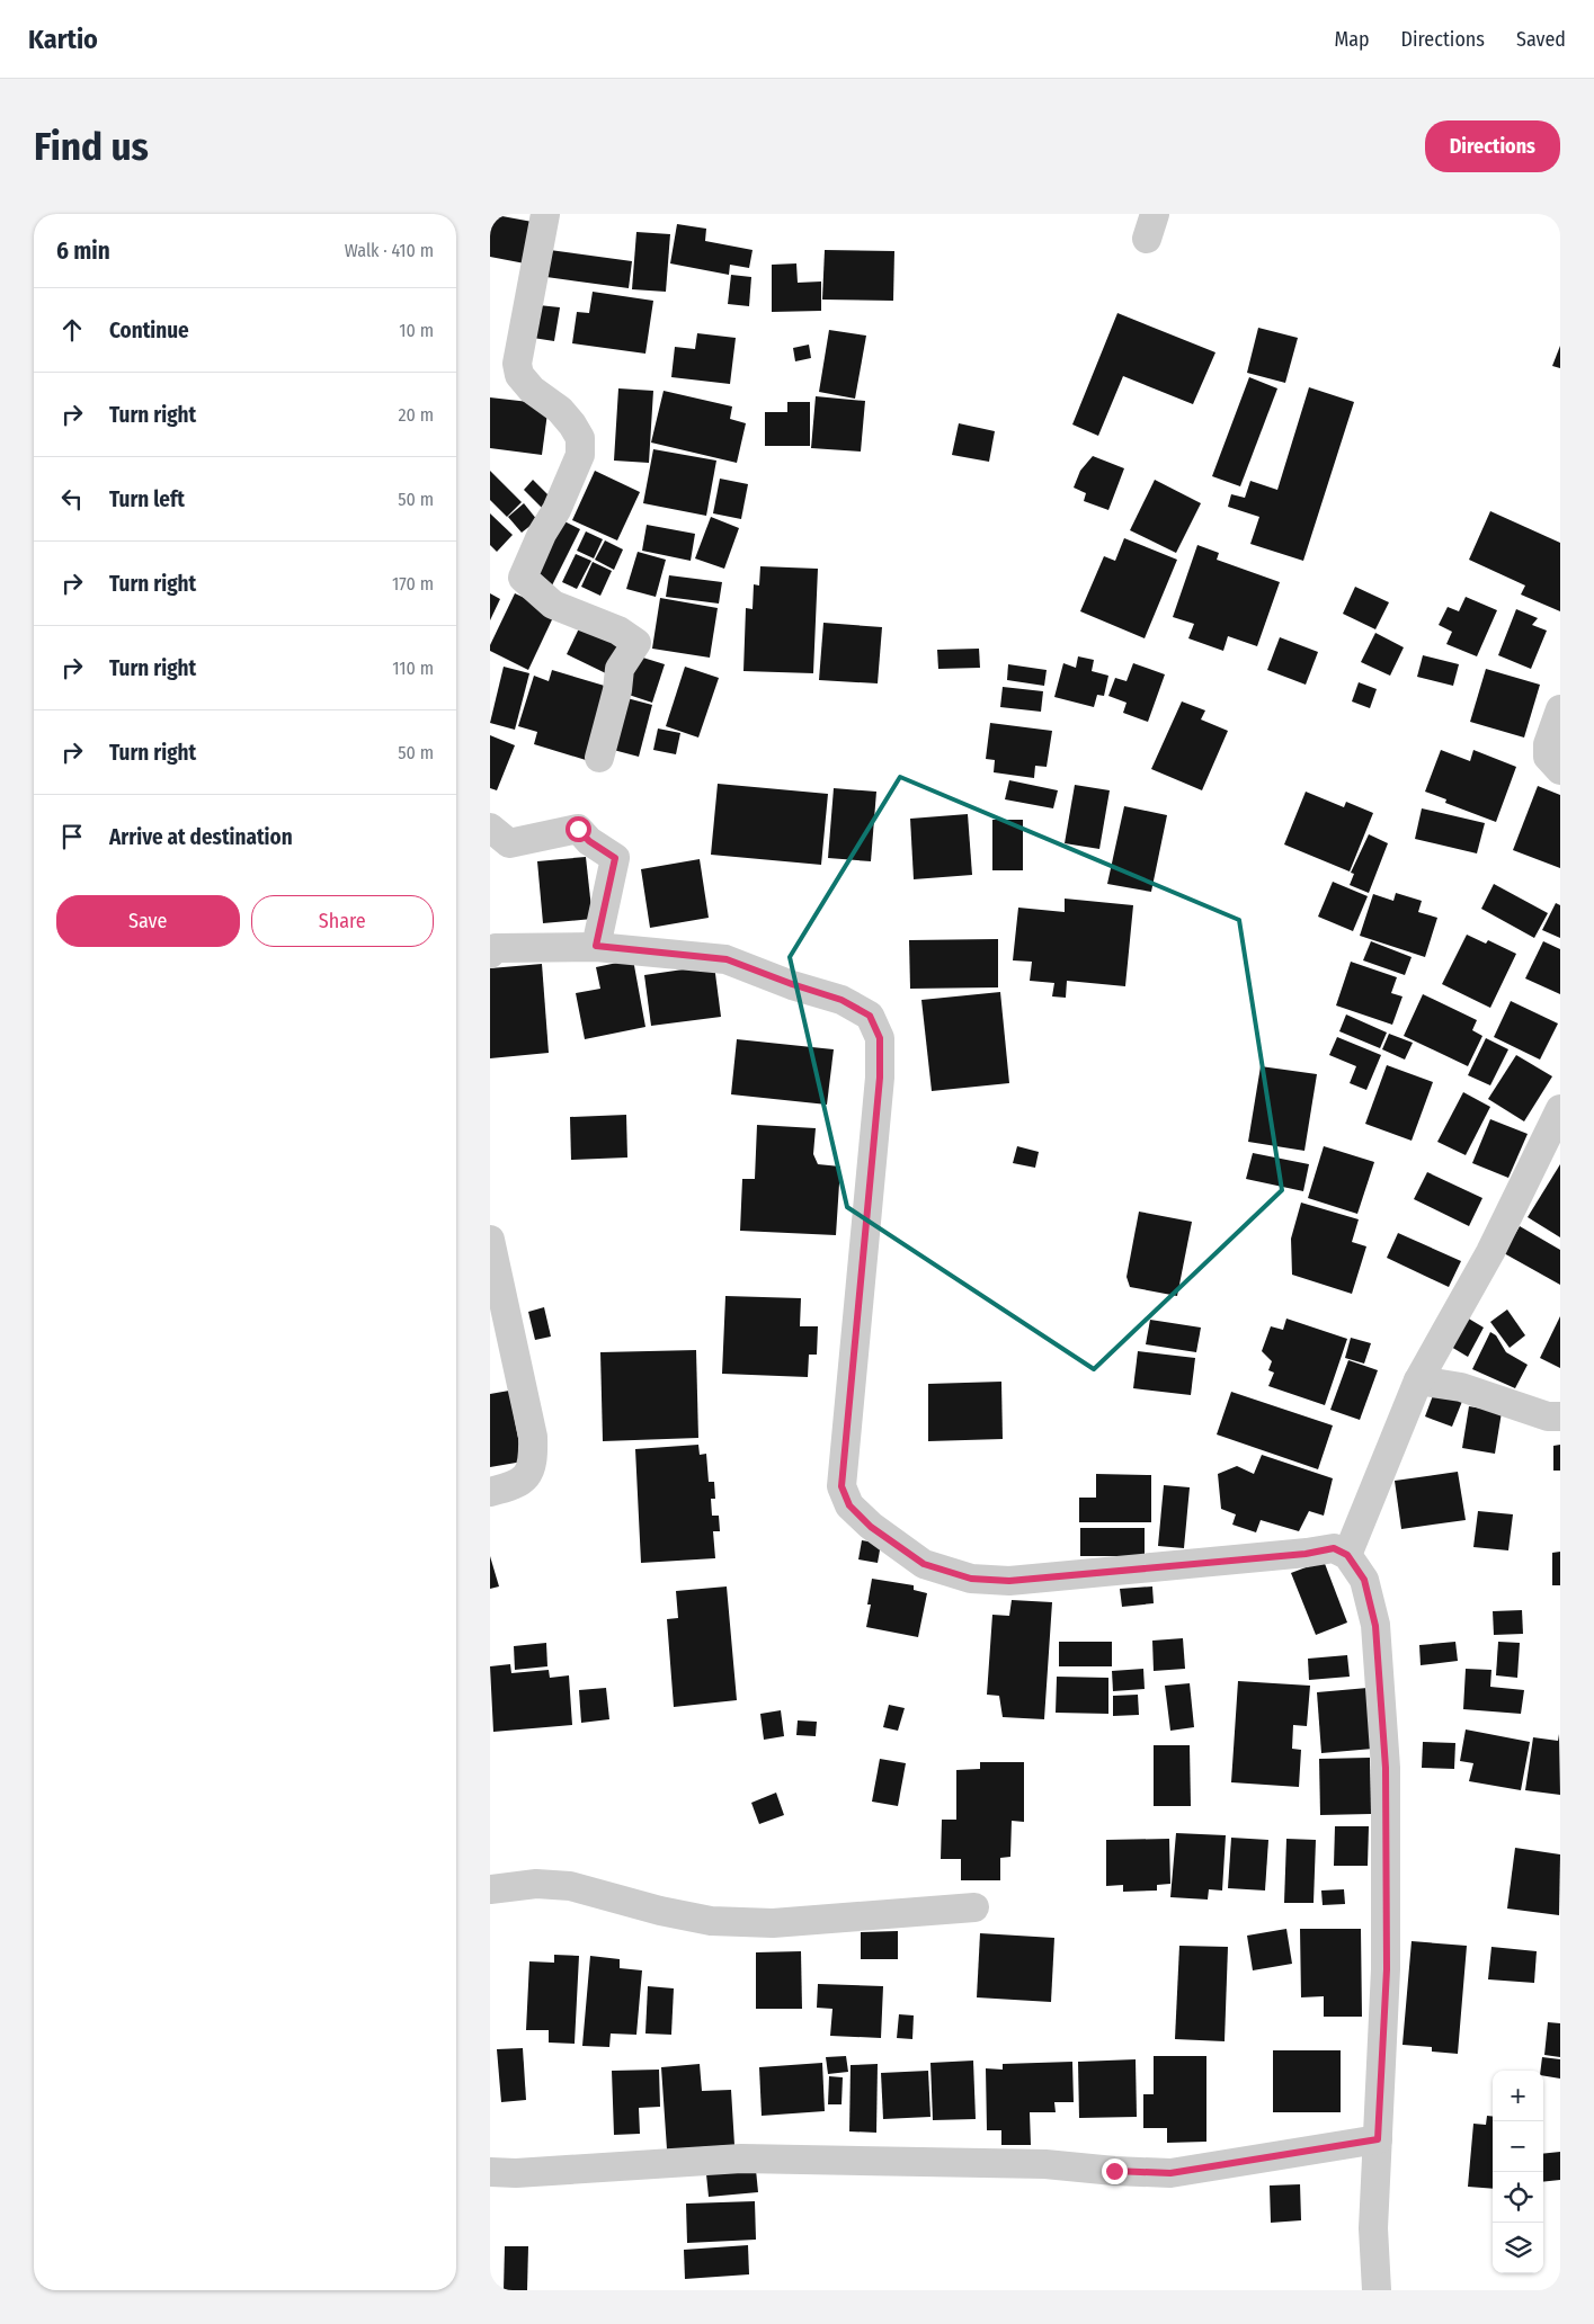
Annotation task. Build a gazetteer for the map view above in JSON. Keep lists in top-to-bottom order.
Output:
{
  "page": {
    "header": "Kartio",
    "nav": ["Map", "Directions", "Saved"],
    "buttons": [
      "Directions",
      ["Save", "Share"]
    ],
    "title": "Find us",
    "heading": ["6 min", "Walk · 410 m"],
    "list": [
      ["Continue", "10 m"],
      ["Turn right", "20 m"],
      ["Turn left", "50 m"],
      ["Turn right", "170 m"],
      ["Turn right", "110 m"],
      ["Turn right", "50 m"],
      "Arrive at destination"
    ],
    "map_buttons": ["+", "−"]
  }
}
